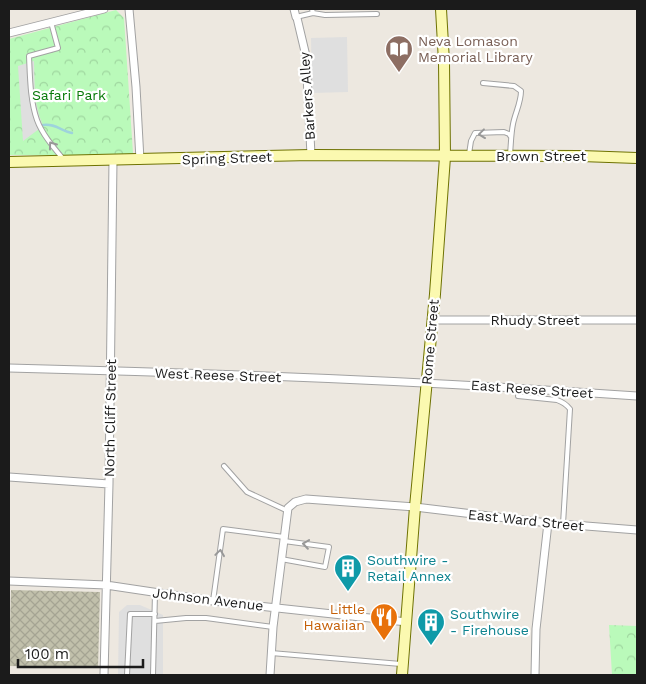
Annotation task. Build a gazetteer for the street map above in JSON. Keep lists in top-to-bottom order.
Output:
{
  "streets": {
    "street": [
      "Barkers Alley",
      "Brown Street",
      "Spring Street",
      "Rhudy Street",
      "Rome Street",
      "West Reese Street",
      "East Reese Street",
      "North Cliff Street",
      "East Ward Street",
      "Johnson Avenue"
    ]
  },
  "crossings": [
    ["Barkers Alley", "Spring Street"],
    ["Brown Street", "Spring Street"],
    ["Brown Street", "Rome Street"],
    ["Spring Street", "Rome Street"],
    ["Spring Street", "North Cliff Street"],
    ["Rhudy Street", "Rome Street"],
    ["Rome Street", "West Reese Street"],
    ["Rome Street", "East Reese Street"],
    ["Rome Street", "East Ward Street"],
    ["Rome Street", "Johnson Avenue"],
    ["West Reese Street", "East Reese Street"],
    ["West Reese Street", "North Cliff Street"],
    ["North Cliff Street", "Johnson Avenue"]
  ],
  "parks": ["Safari Park"],
  "places": {
    "library": ["Neva Lomason Memorial Library"],
    "building": ["Southwire - Retail Annex", "Southwire - Firehouse"],
    "restaurant": ["Little Hawaiian"]
  },
  "scale_bar": "100 m"
}
